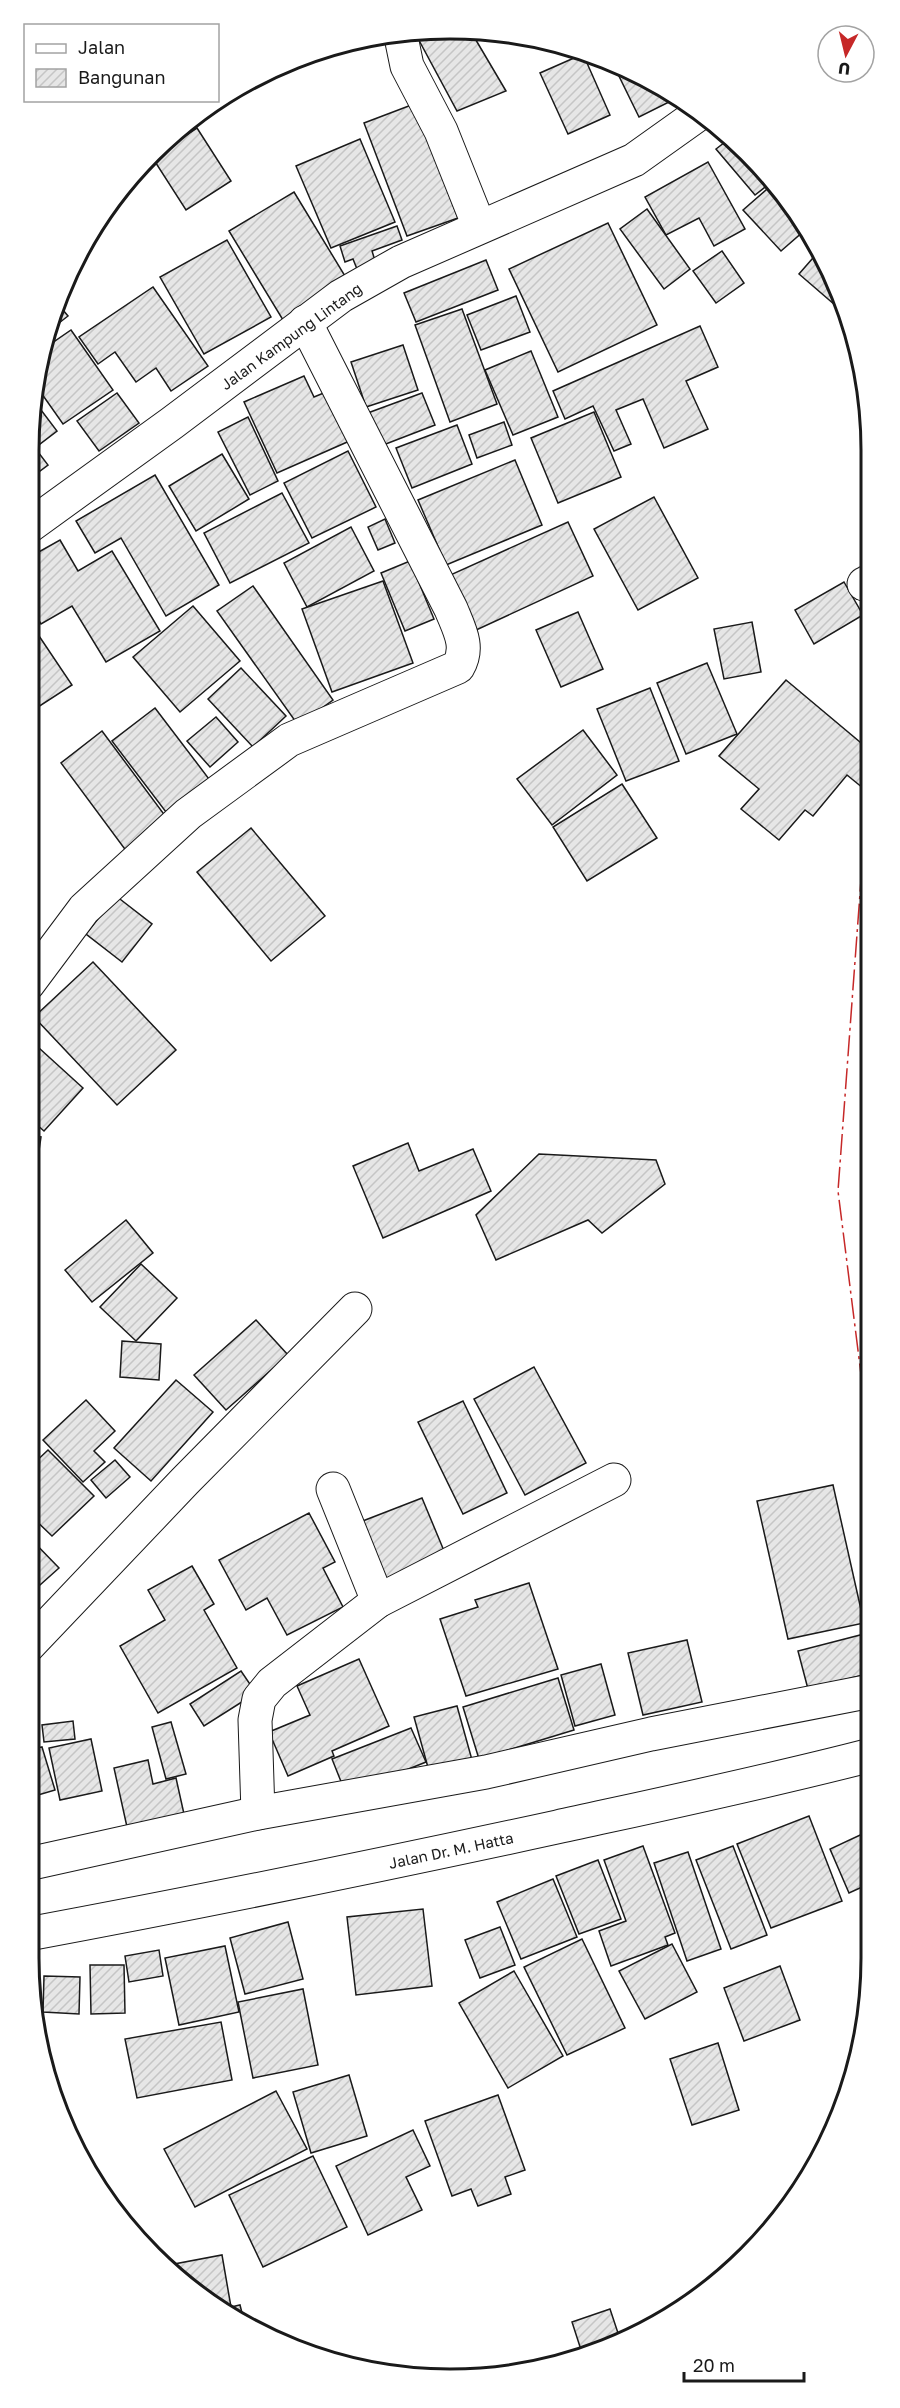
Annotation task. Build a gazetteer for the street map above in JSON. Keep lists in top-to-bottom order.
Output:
{
  "streets": {
    "street": ["Jalan Kampung Lintang", "Jalan Dr. M. Hatta"]
  },
  "legend": ["Jalan", "Bangunan"],
  "scale_bar": "20 m",
  "north": "bottom"
}
